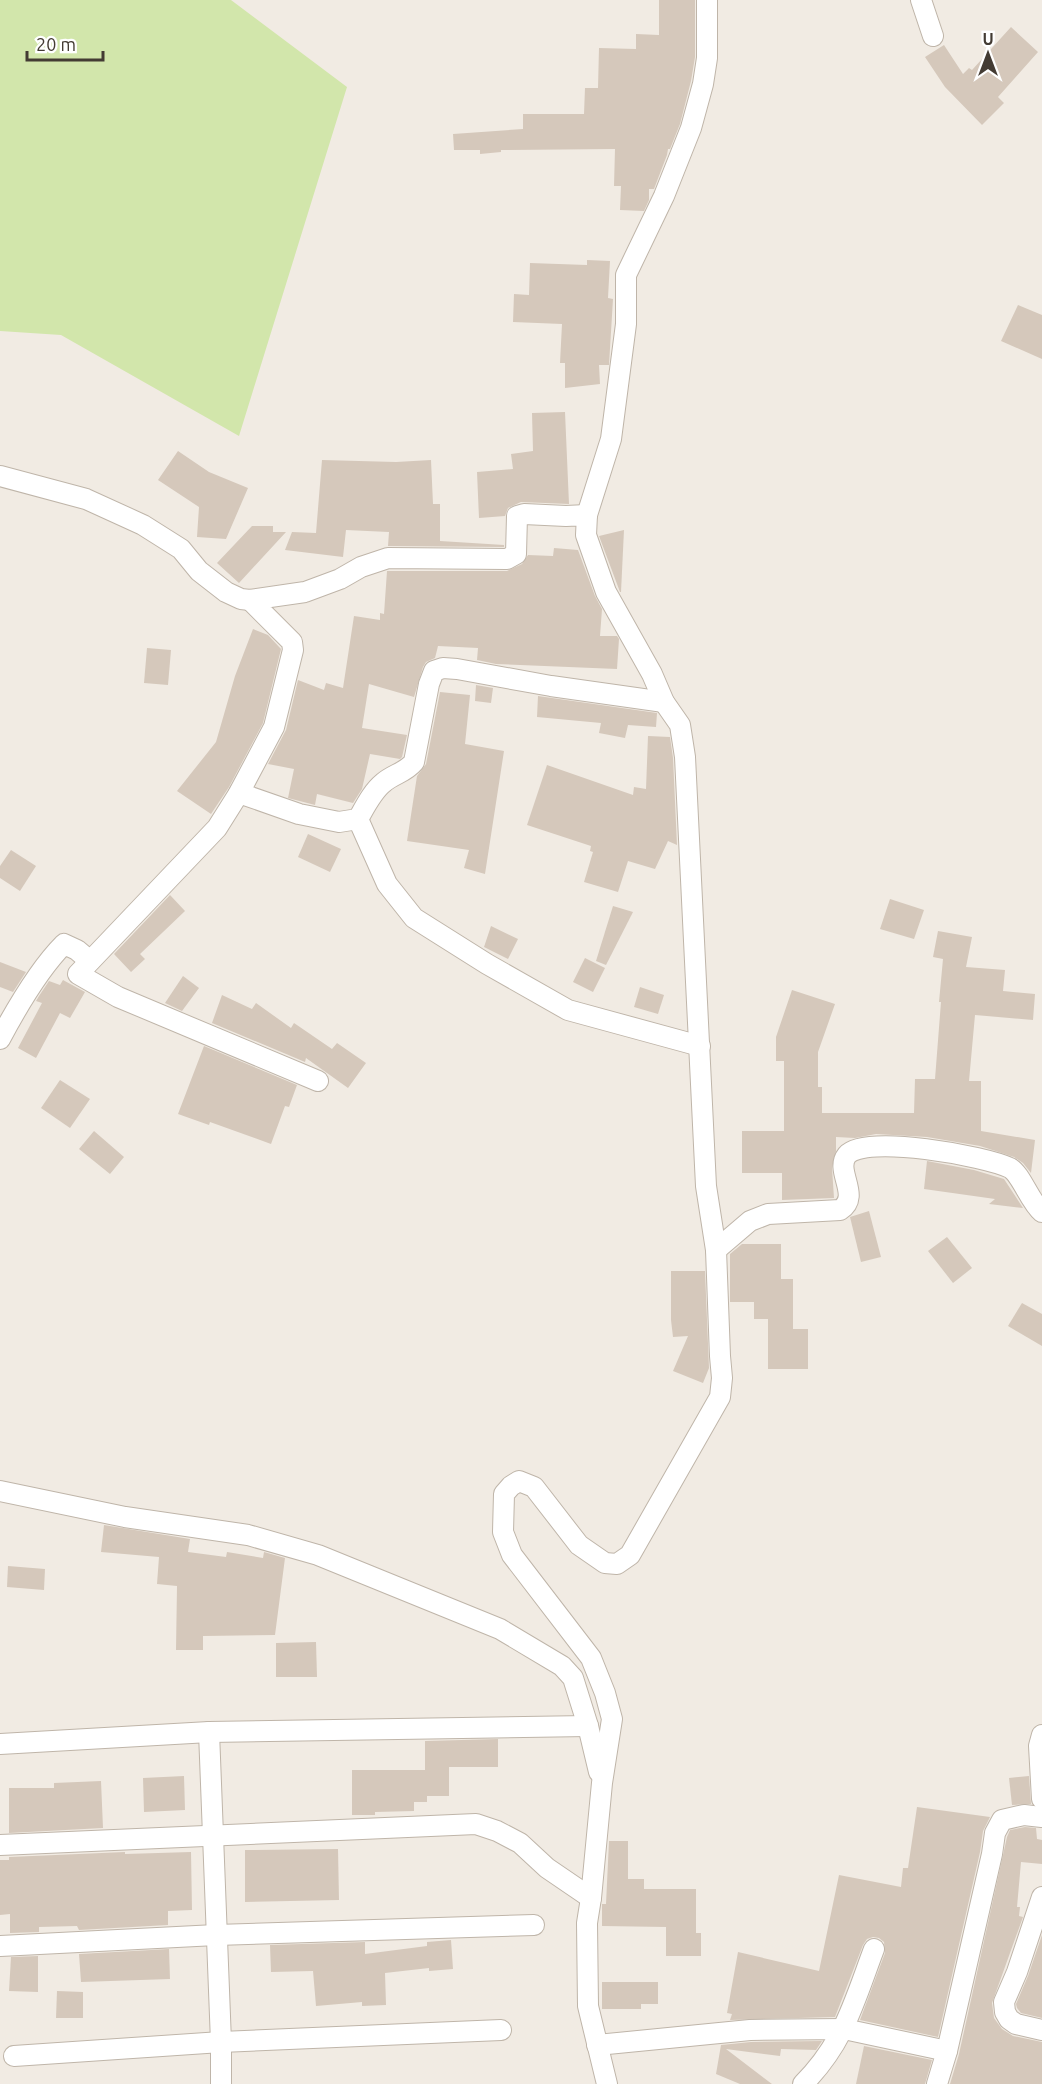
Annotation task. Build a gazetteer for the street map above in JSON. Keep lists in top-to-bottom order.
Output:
{
  "scale_bar": "20 m",
  "north": "top"
}
